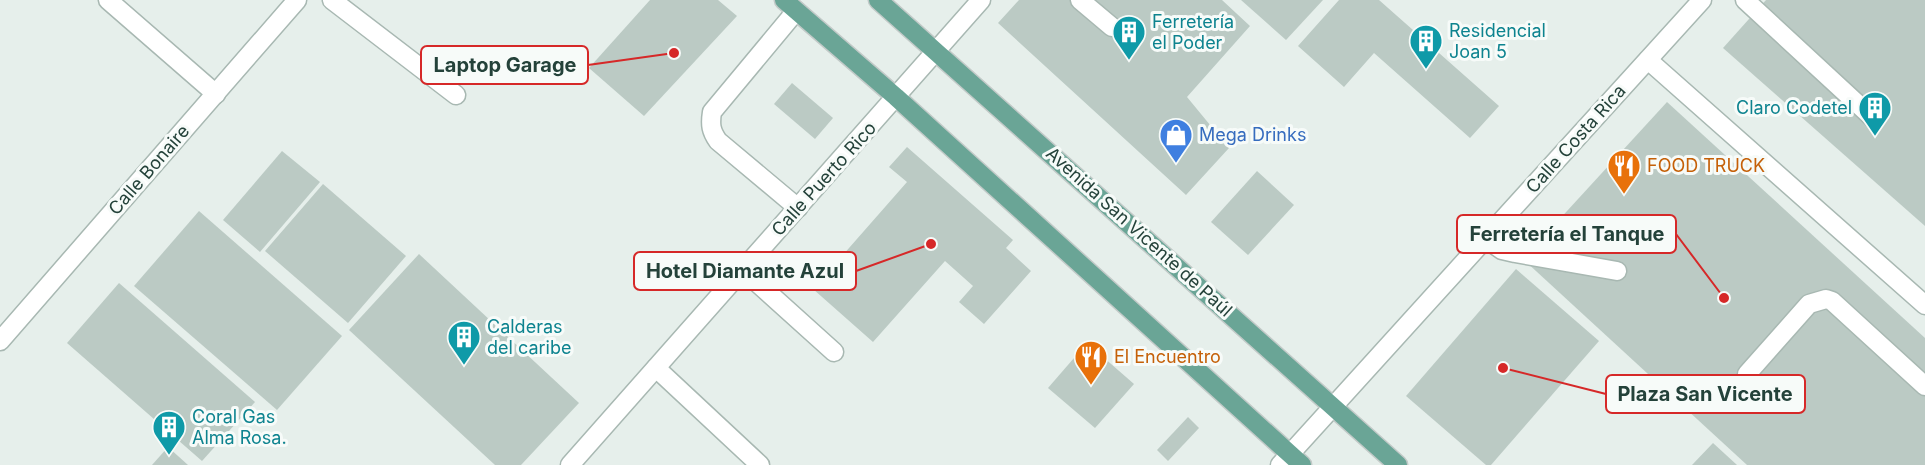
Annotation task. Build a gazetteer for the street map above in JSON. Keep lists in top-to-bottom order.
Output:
{
  "streets": {
    "main road": ["Avenida San Vicente de Paúl"],
    "street": ["Calle Costa Rica", "Calle Bonaire", "Calle Puerto Rico"]
  },
  "crossings": [
    ["Calle Costa Rica", "Avenida San Vicente de Paúl"],
    ["Calle Puerto Rico", "Avenida San Vicente de Paúl"]
  ],
  "places": {
    "other": [
      "Laptop Garage",
      "Hotel Diamante Azul",
      "Ferretería el Tanque",
      "Plaza San Vicente"
    ],
    "building": [
      "Ferretería el Poder",
      "Residencial Joan 5",
      "Claro Codetel",
      "Calderas del caribe",
      "Coral Gas Alma Rosa."
    ],
    "shop": ["Mega Drinks"],
    "restaurant": ["FOOD TRUCK", "El Encuentro"]
  }
}
